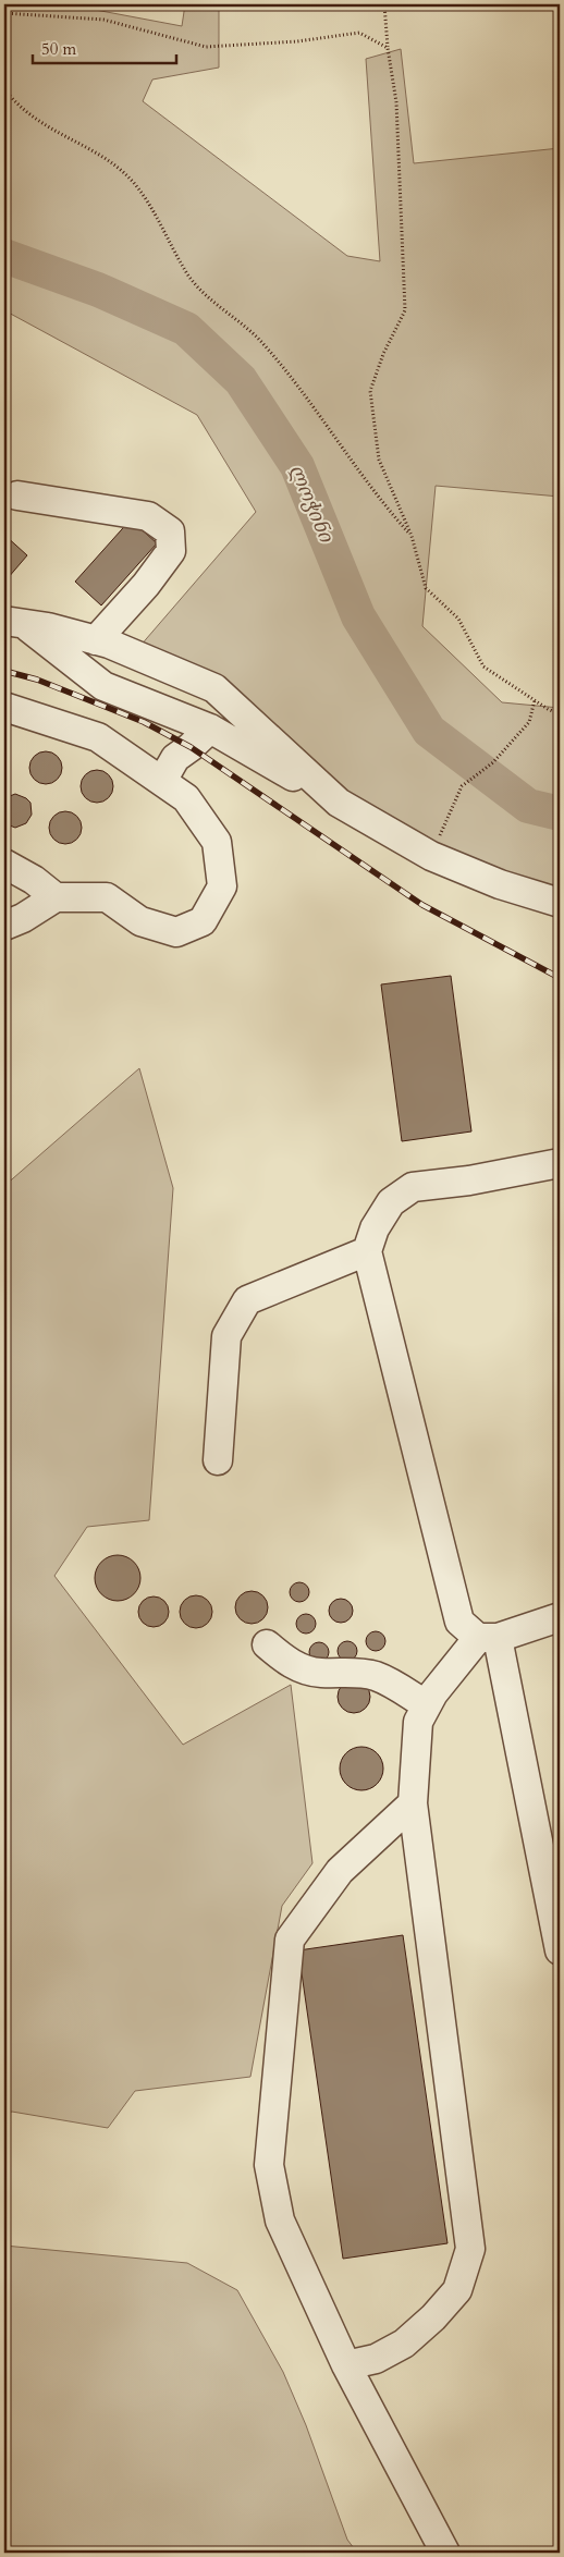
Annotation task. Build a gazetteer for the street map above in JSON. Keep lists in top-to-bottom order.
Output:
{
  "water": ["ლოჭინი"],
  "scale_bar": "50 m"
}
